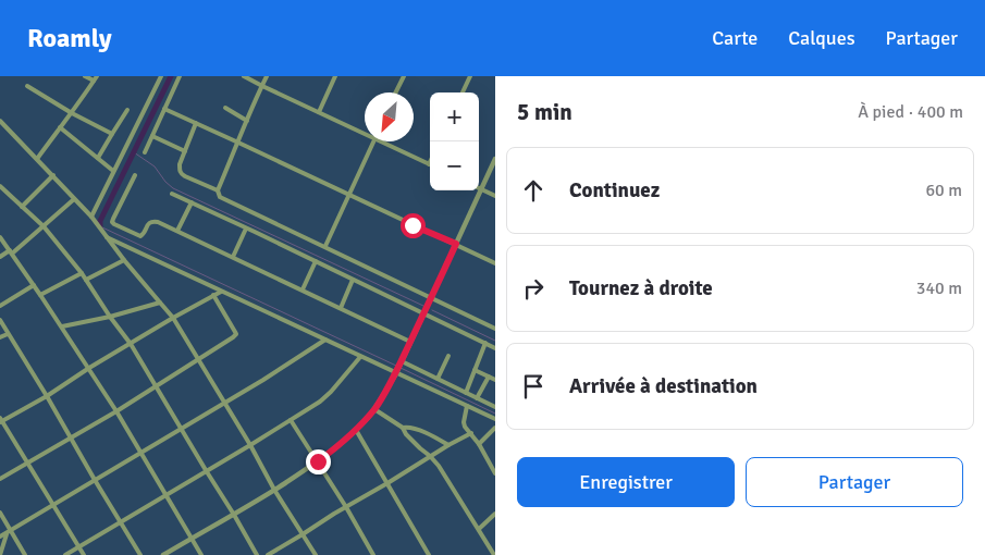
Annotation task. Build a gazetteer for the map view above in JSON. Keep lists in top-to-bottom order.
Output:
{
  "north": "bottom left",
  "page": {
    "header": "Roamly",
    "nav": ["Carte", "Calques", "Partager"],
    "heading": ["5 min", "À pied · 400 m"],
    "map_buttons": ["+", "−"],
    "list": [
      ["Continuez", "60 m"],
      ["Tournez à droite", "340 m"],
      "Arrivée à destination"
    ],
    "buttons": ["Enregistrer", "Partager"]
  }
}
